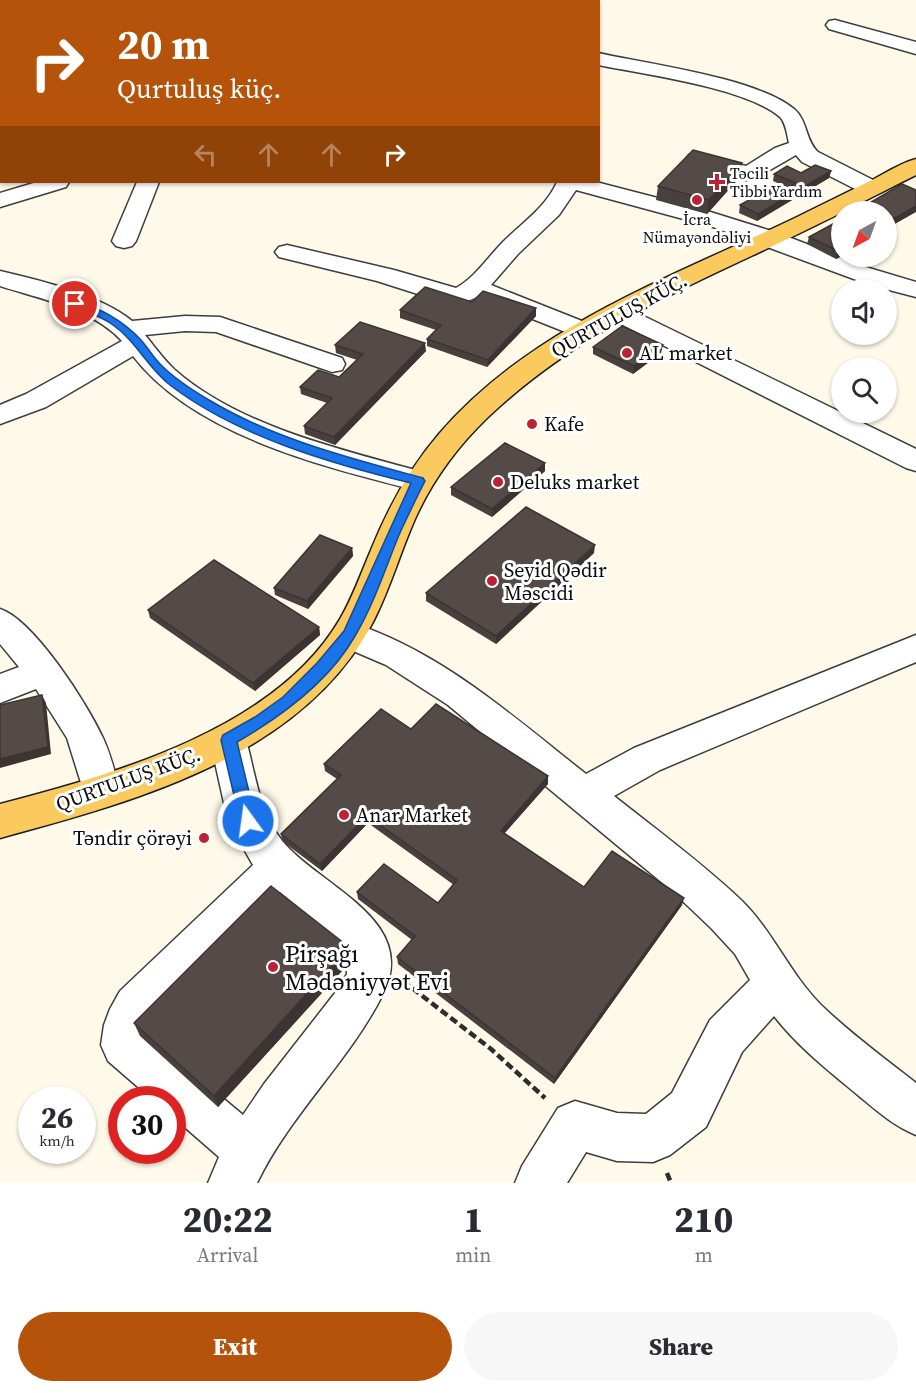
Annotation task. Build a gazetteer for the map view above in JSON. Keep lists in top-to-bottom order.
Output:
{
  "streets": {
    "main road": ["QURTULUŞ KÜÇ."]
  },
  "places": {
    "health": ["Təcili Tibbi Yardım"],
    "other": [
      "İcra Nümayəndəliyi",
      "AL market",
      "Kafe",
      "Deluks market",
      "Seyid Qədir Məscidi",
      "Anar Market",
      "Təndir çörəyi",
      "Pirşağı Mədəniyyət Evi"
    ]
  },
  "north": "bottom left",
  "page": {
    "turn": ["20 m", "Qurtuluş küç."],
    "speed": "26 km/h",
    "limit": "30",
    "eta": [
      "20:22",
      "Arrival",
      "1",
      "min",
      "210",
      "m"
    ],
    "buttons": ["Exit", "Share"]
  }
}
